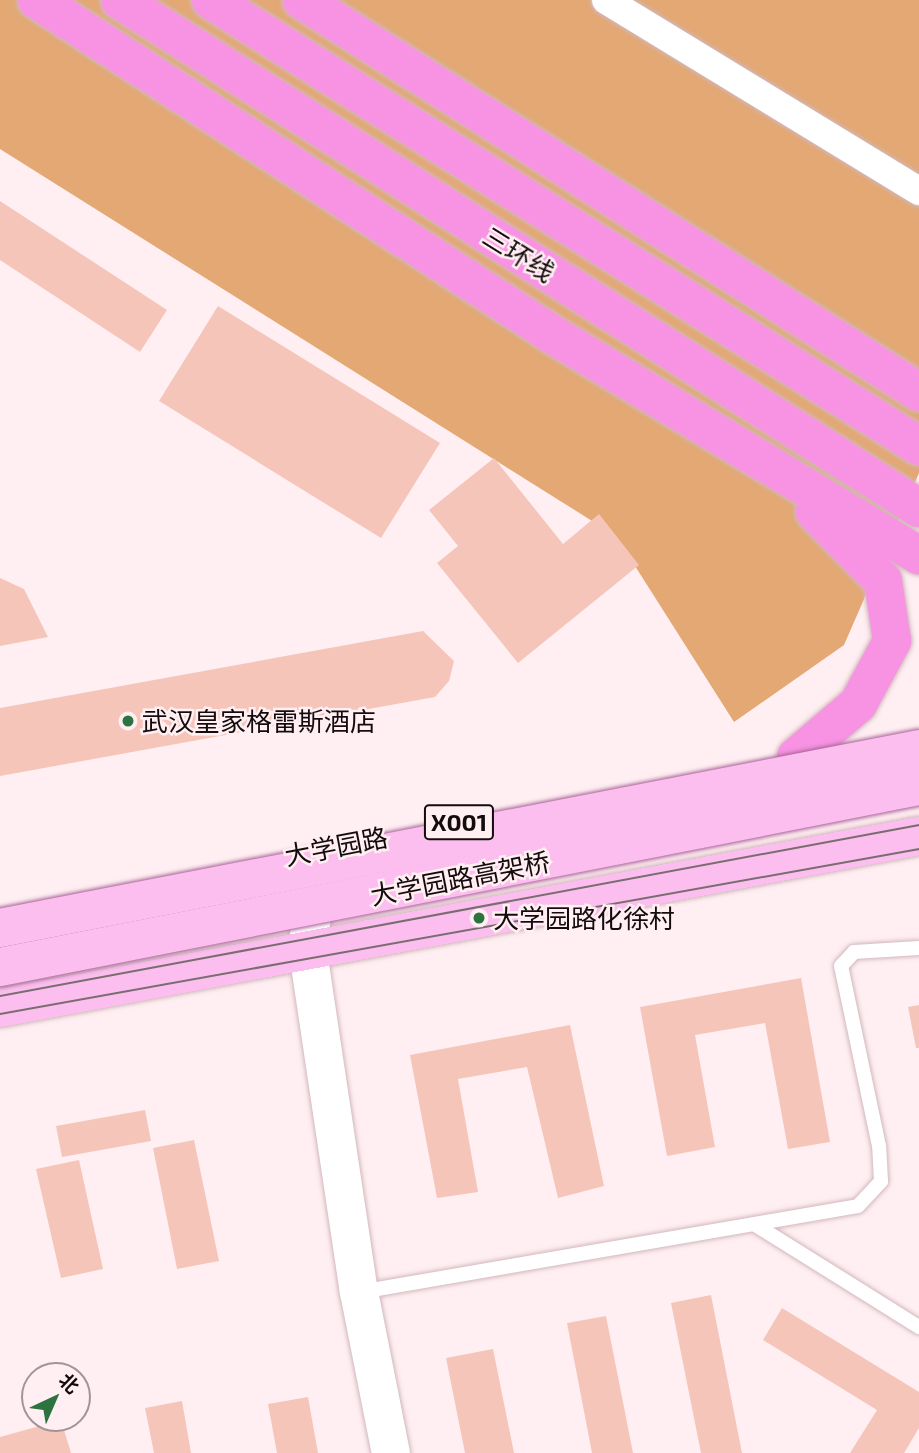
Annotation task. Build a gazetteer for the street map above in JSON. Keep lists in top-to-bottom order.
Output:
{
  "streets": {
    "highway": ["三环线"],
    "main road": ["X001", "大学园路", "大学园路高架桥"]
  },
  "places": ["武汉皇家格雷斯酒店", "大学园路化徐村"],
  "north": "top right"
}
